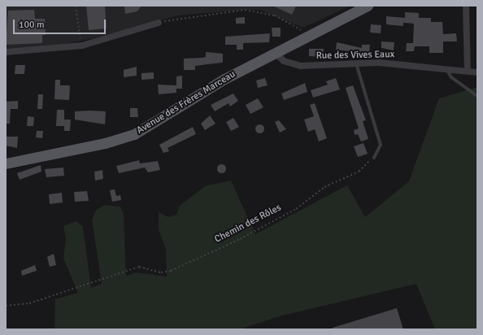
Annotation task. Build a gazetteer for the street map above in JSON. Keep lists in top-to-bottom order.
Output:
{
  "streets": {
    "main road": ["Avenue des Frères Marceau"],
    "street": ["Rue des Vives Eaux"],
    "path": ["Chemin des Rôles"]
  },
  "crossings": [
    ["Rue des Vives Eaux", "Avenue des Frères Marceau"]
  ],
  "scale_bar": "100 m"
}
